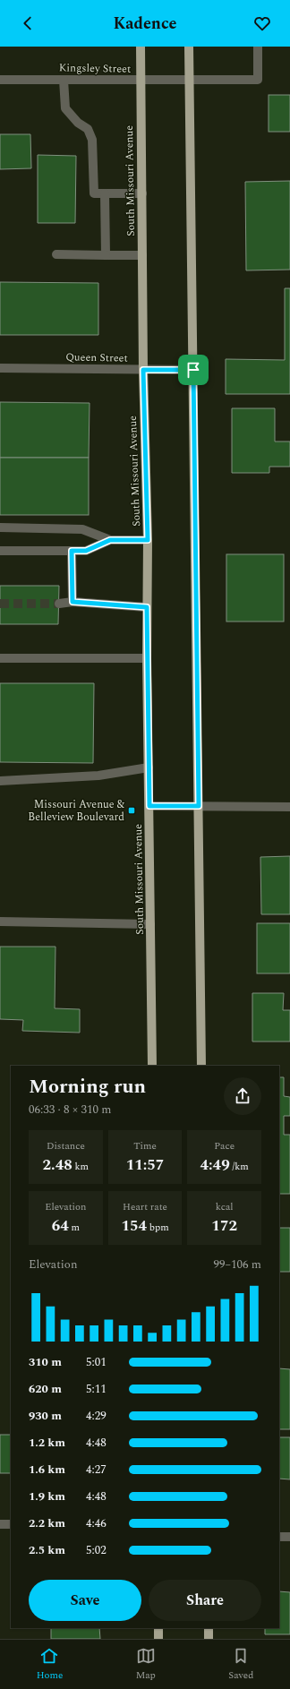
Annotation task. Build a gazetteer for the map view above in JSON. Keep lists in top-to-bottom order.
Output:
{
  "streets": {
    "main road": ["South Missouri Avenue"],
    "street": ["Kingsley Street", "Queen Street"]
  },
  "crossings": [
    ["Kingsley Street", "South Missouri Avenue"],
    ["South Missouri Avenue", "Queen Street"]
  ],
  "places": {
    "transit": ["Missouri Avenue & Belleview Boulevard"]
  },
  "page": {
    "header": "Kadence",
    "heading": ["Morning run", "06:33 · 8 × 310 m"],
    "stats": [
      ["Distance", "2.48 km"],
      ["Time", "11:57"],
      ["Pace", "4:49 /km"],
      ["Elevation", "64 m"],
      ["Heart rate", "154 bpm"],
      ["kcal", "172"]
    ],
    "chart": ["Elevation", "99–106 m"],
    "list": [
      {
        "name": "310 m",
        "note": "5:01"
      },
      {
        "name": "620 m",
        "note": "5:11"
      },
      {
        "name": "930 m",
        "note": "4:29"
      },
      {
        "name": "1.2 km",
        "note": "4:48"
      },
      {
        "name": "1.6 km",
        "note": "4:27"
      },
      {
        "name": "1.9 km",
        "note": "4:48"
      },
      {
        "name": "2.2 km",
        "note": "4:46"
      },
      {
        "name": "2.5 km",
        "note": "5:02"
      }
    ],
    "buttons": ["Save", "Share"],
    "tabs": ["Home", "Map", "Saved"]
  }
}
